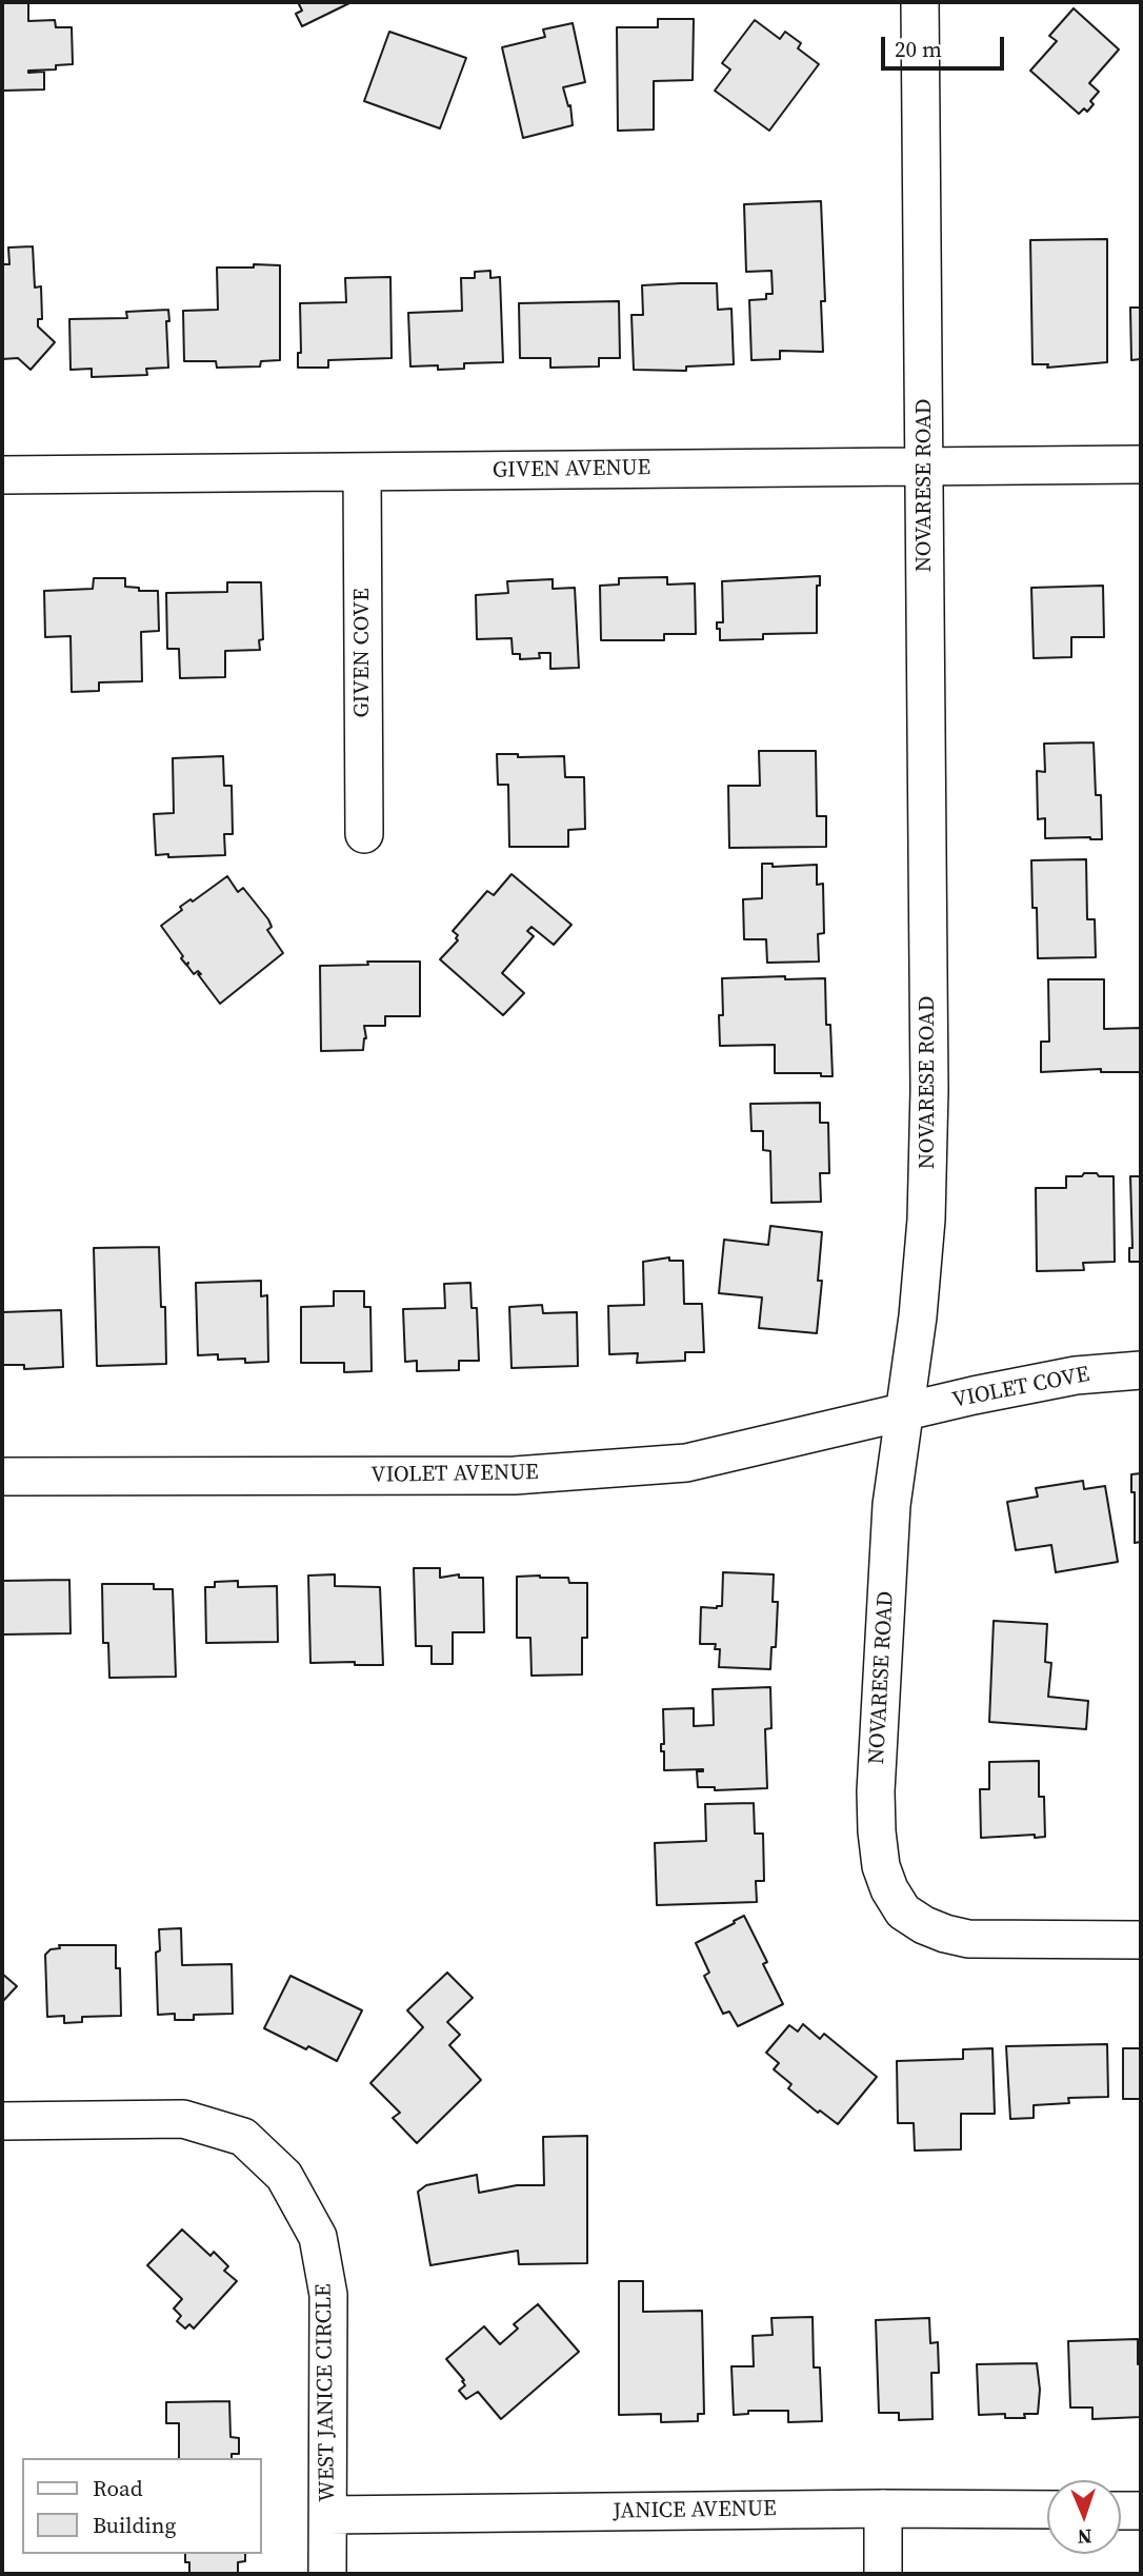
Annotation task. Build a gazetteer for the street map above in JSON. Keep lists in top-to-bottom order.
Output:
{
  "streets": {
    "street": [
      "GIVEN AVENUE",
      "NOVARESE ROAD",
      "GIVEN COVE",
      "VIOLET COVE",
      "VIOLET AVENUE",
      "WEST JANICE CIRCLE",
      "JANICE AVENUE"
    ]
  },
  "crossings": [
    ["GIVEN AVENUE", "NOVARESE ROAD"],
    ["GIVEN AVENUE", "GIVEN COVE"],
    ["NOVARESE ROAD", "VIOLET COVE"],
    ["NOVARESE ROAD", "VIOLET AVENUE"],
    ["VIOLET COVE", "VIOLET AVENUE"],
    ["WEST JANICE CIRCLE", "JANICE AVENUE"]
  ],
  "legend": ["Road", "Building"],
  "scale_bar": "20 m",
  "north": "bottom"
}
